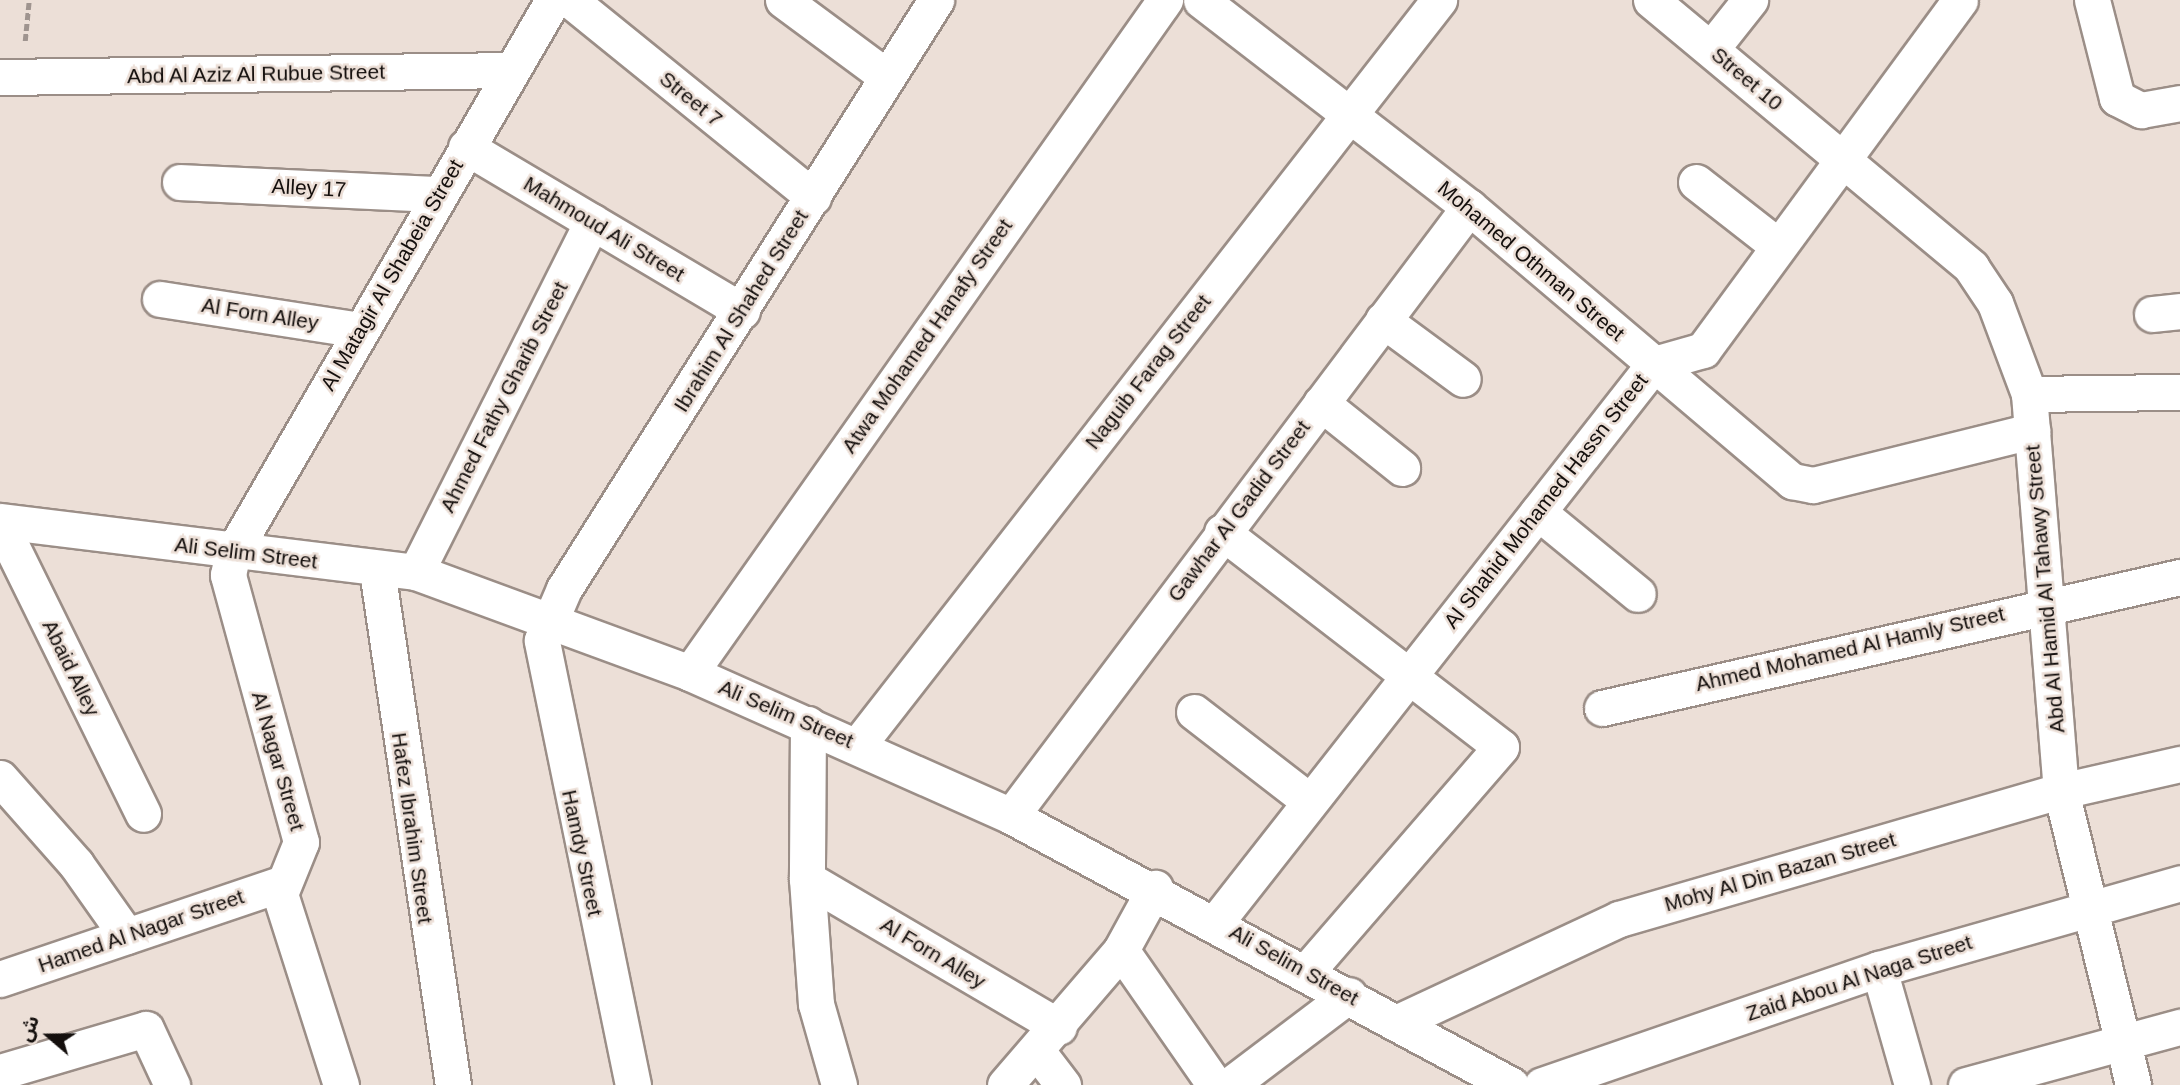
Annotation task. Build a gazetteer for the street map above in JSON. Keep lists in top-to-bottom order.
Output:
{
  "streets": {
    "street": [
      "Abd Al Aziz Al Rubue Street",
      "Street 10",
      "Street 7",
      "Alley 17",
      "Mahmoud Ali Street",
      "Mohamed Othman Street",
      "Al Matagir Al Shabeia Street",
      "Ibrahim Al Shahed Street",
      "Al Forn Alley",
      "Atwa Mohamed Hanafy Street",
      "Naguib Farag Street",
      "Ahmed Fathy Gharib Street",
      "Al Shahid Mohamed Hassn Street",
      "Gawhar Al Gadid Street",
      "Ali Selim Street",
      "Abd Al Hamid Al Tahawy Street",
      "Ahmed Mohamed Al Hamly Street",
      "Abaid Alley",
      "Al Nagar Street",
      "Hafez Ibrahim Street",
      "Hamdy Street",
      "Mohy Al Din Bazan Street",
      "Hamed Al Nagar Street",
      "Zaid Abou Al Naga Street"
    ]
  },
  "crossings": [
    ["Abd Al Aziz Al Rubue Street", "Al Matagir Al Shabeia Street"],
    ["Street 10", "Al Shahid Mohamed Hassn Street"],
    ["Street 10", "Abd Al Hamid Al Tahawy Street"],
    ["Street 7", "Ibrahim Al Shahed Street"],
    ["Alley 17", "Al Matagir Al Shabeia Street"],
    ["Mahmoud Ali Street", "Al Matagir Al Shabeia Street"],
    ["Mahmoud Ali Street", "Ibrahim Al Shahed Street"],
    ["Mahmoud Ali Street", "Ahmed Fathy Gharib Street"],
    ["Mohamed Othman Street", "Naguib Farag Street"],
    ["Mohamed Othman Street", "Al Shahid Mohamed Hassn Street"],
    ["Mohamed Othman Street", "Gawhar Al Gadid Street"],
    ["Mohamed Othman Street", "Abd Al Hamid Al Tahawy Street"],
    ["Al Matagir Al Shabeia Street", "Al Forn Alley"],
    ["Al Matagir Al Shabeia Street", "Ali Selim Street"],
    ["Al Matagir Al Shabeia Street", "Al Nagar Street"],
    ["Ibrahim Al Shahed Street", "Ali Selim Street"],
    ["Ibrahim Al Shahed Street", "Hamdy Street"],
    ["Atwa Mohamed Hanafy Street", "Ali Selim Street"],
    ["Naguib Farag Street", "Ali Selim Street"],
    ["Ahmed Fathy Gharib Street", "Ali Selim Street"],
    ["Al Shahid Mohamed Hassn Street", "Ali Selim Street"],
    ["Al Shahid Mohamed Hassn Street", "Abd Al Hamid Al Tahawy Street"],
    ["Gawhar Al Gadid Street", "Ali Selim Street"],
    ["Ali Selim Street", "Abaid Alley"],
    ["Ali Selim Street", "Al Nagar Street"],
    ["Ali Selim Street", "Hafez Ibrahim Street"],
    ["Ali Selim Street", "Hamdy Street"],
    ["Ali Selim Street", "Mohy Al Din Bazan Street"],
    ["Abd Al Hamid Al Tahawy Street", "Ahmed Mohamed Al Hamly Street"],
    ["Abd Al Hamid Al Tahawy Street", "Mohy Al Din Bazan Street"],
    ["Abd Al Hamid Al Tahawy Street", "Zaid Abou Al Naga Street"],
    ["Al Nagar Street", "Hamed Al Nagar Street"]
  ],
  "north": "left"
}
